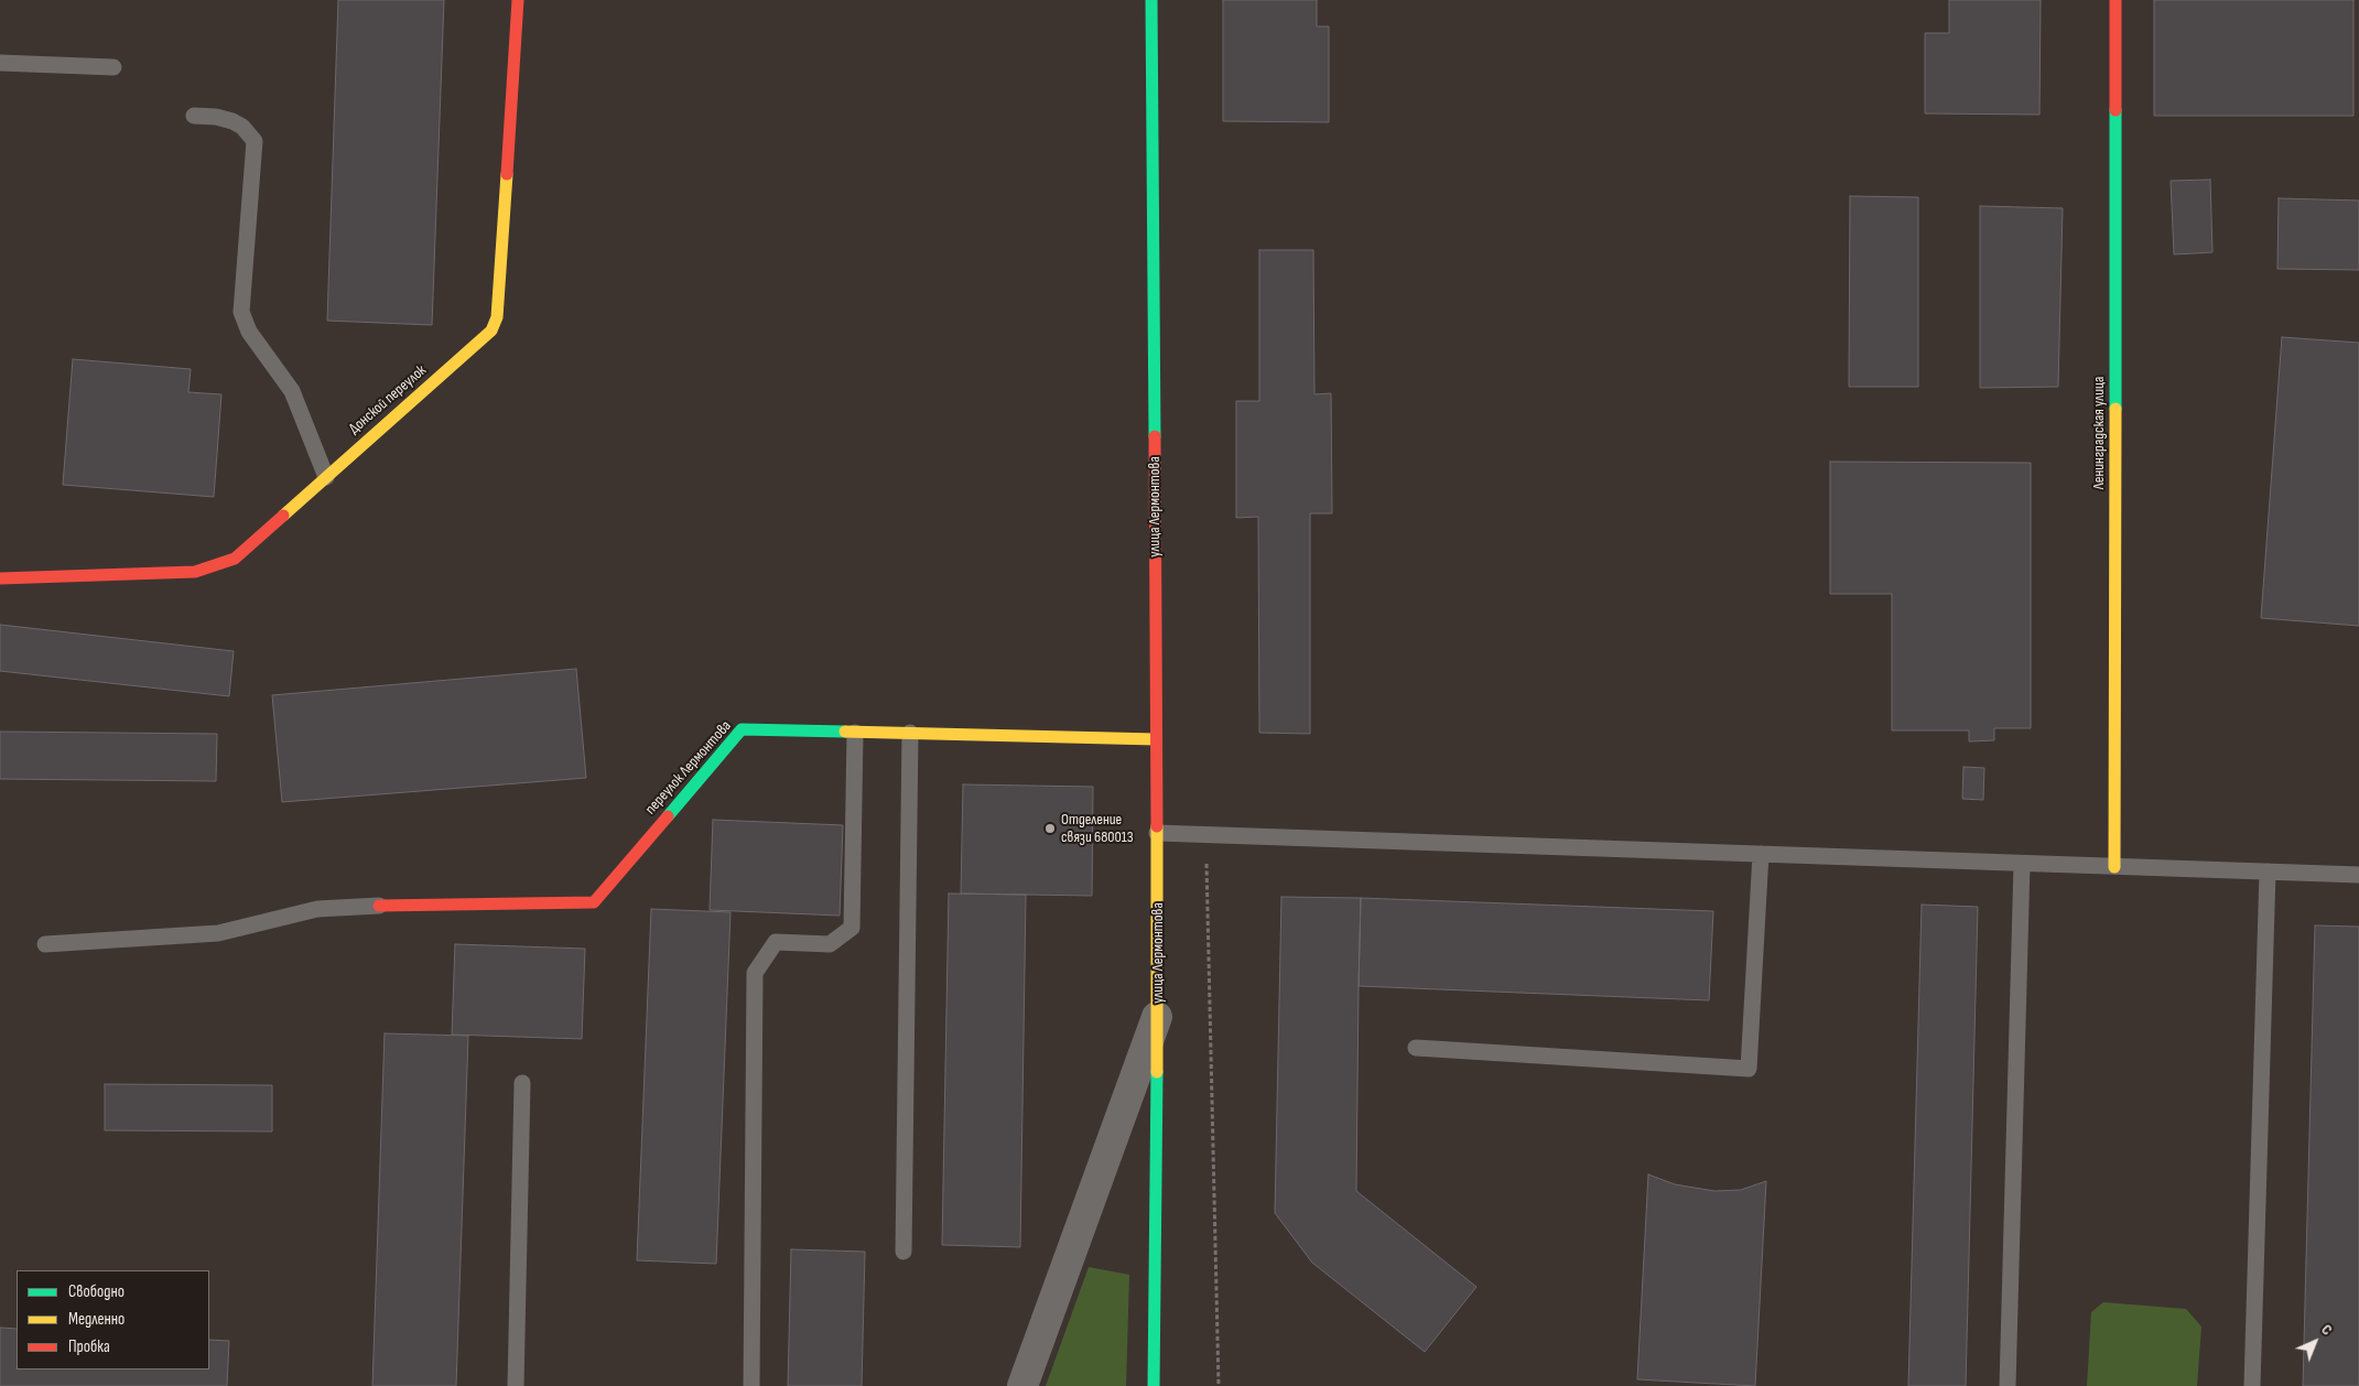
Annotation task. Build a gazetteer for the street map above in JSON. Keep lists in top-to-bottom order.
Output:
{
  "streets": {
    "street": [
      "Донской переулок",
      "Ленинградская улица",
      "улица Лермонтова",
      "переулок Лермонтова"
    ]
  },
  "crossings": [
    ["улица Лермонтова", "переулок Лермонтова"]
  ],
  "places": ["Отделение связи 680013"],
  "legend": ["Свободно", "Медленно", "Пробка"],
  "north": "top right"
}
